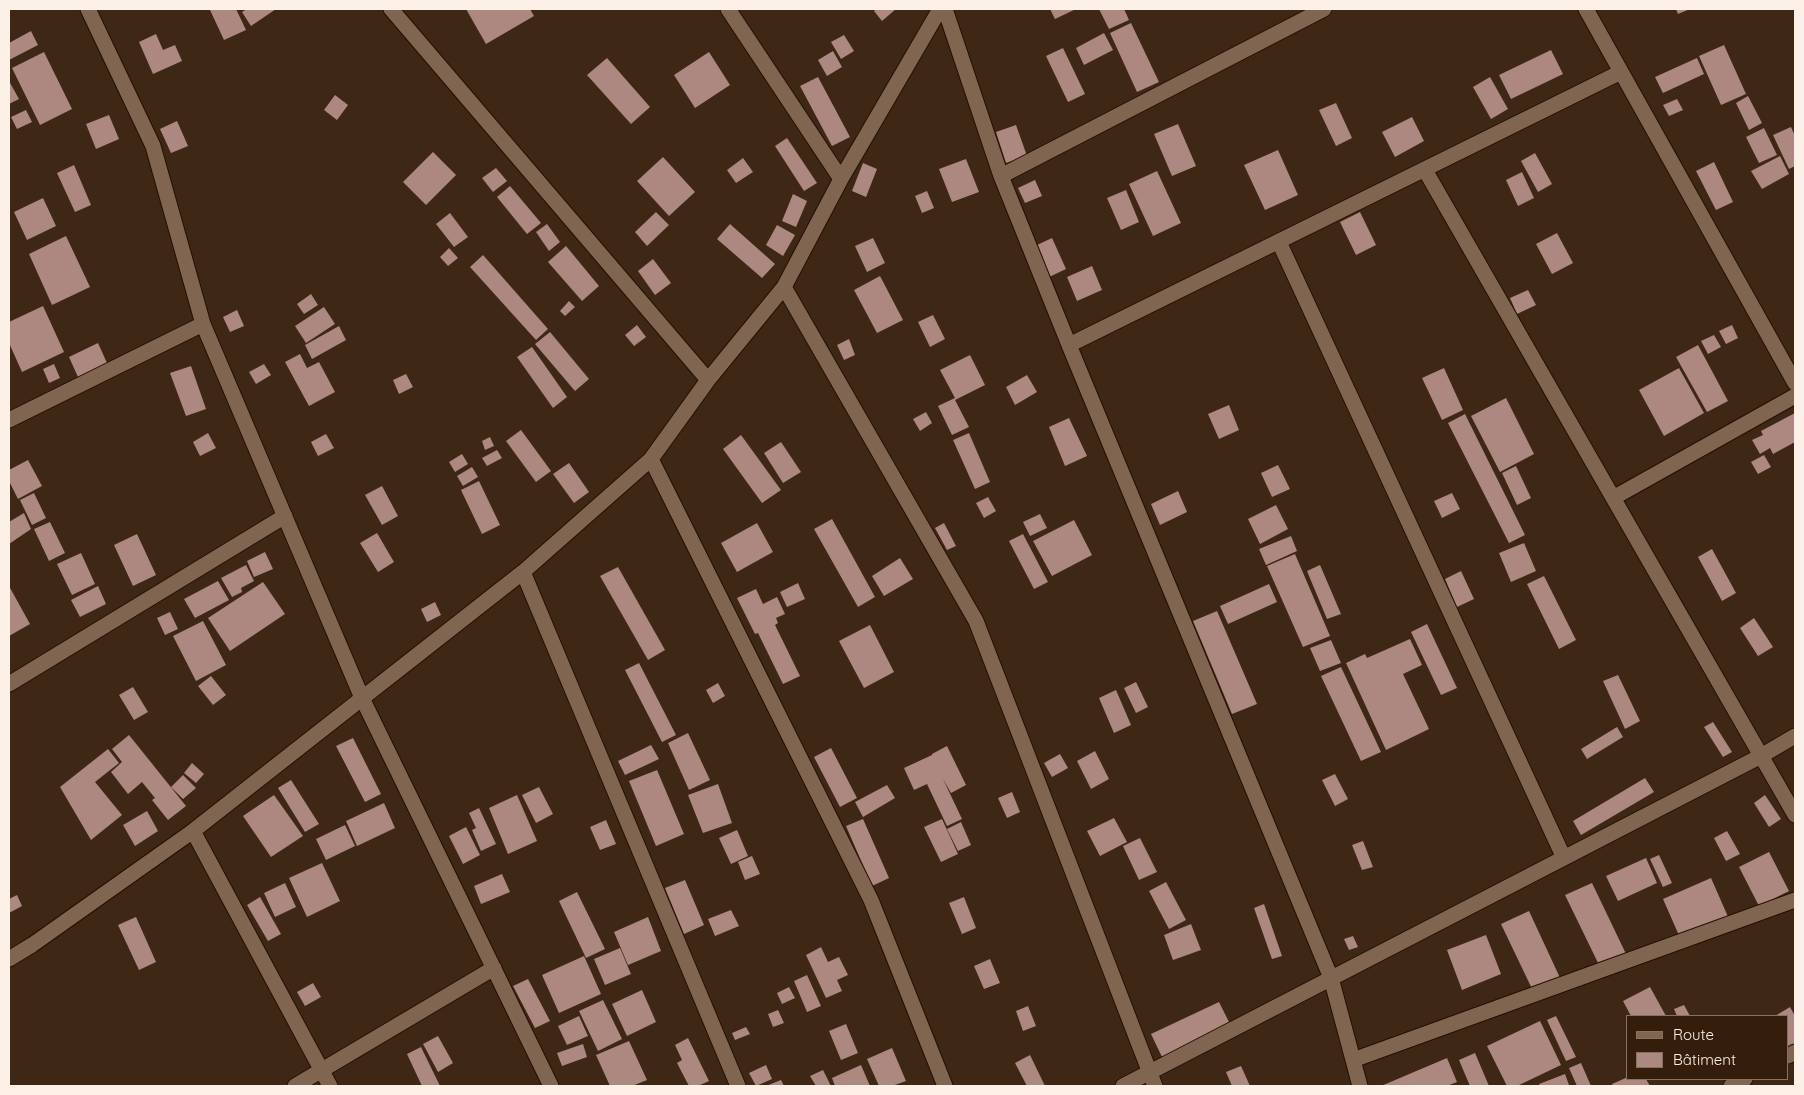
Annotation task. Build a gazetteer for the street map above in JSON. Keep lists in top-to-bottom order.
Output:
{
  "legend": ["Route", "Bâtiment"]
}
